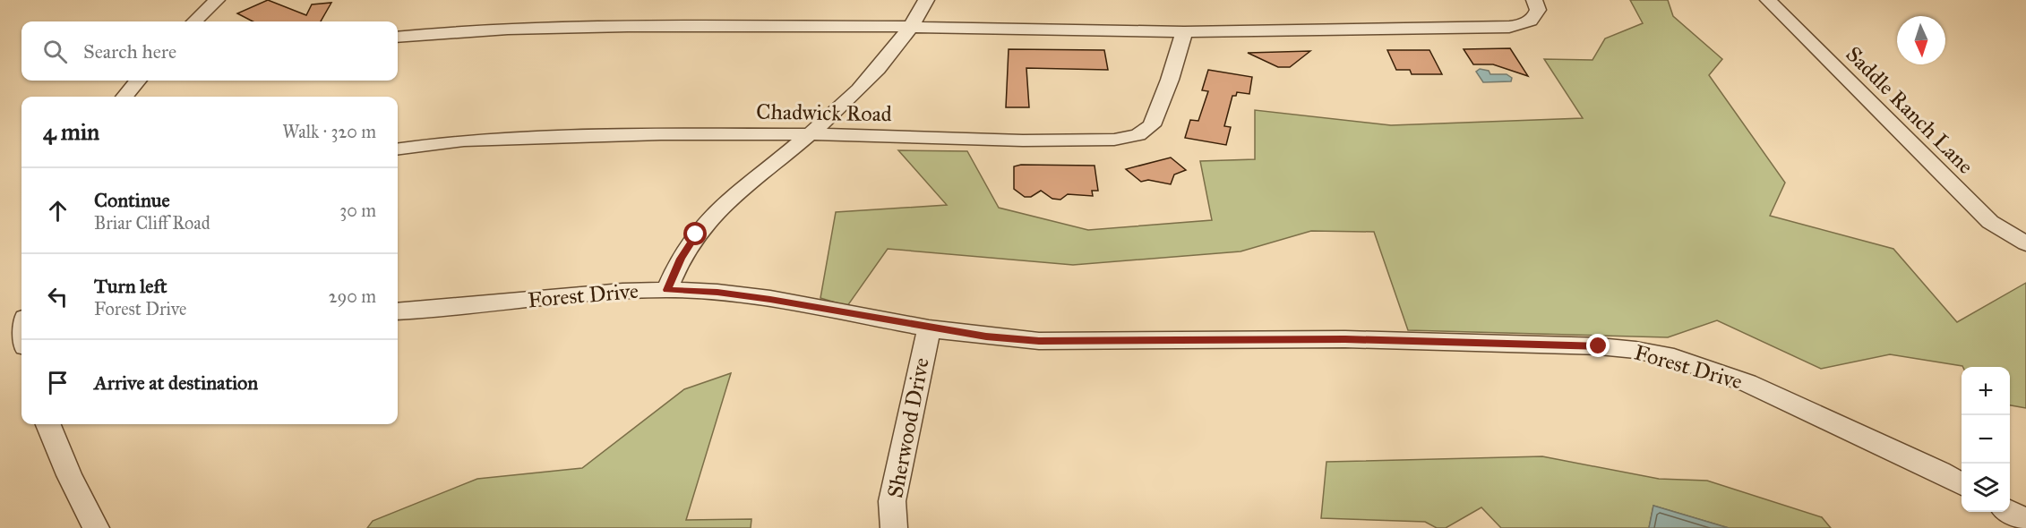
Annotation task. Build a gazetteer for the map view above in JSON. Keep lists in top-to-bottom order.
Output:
{
  "streets": {
    "street": [
      "Saddle Ranch Lane",
      "Chadwick Road",
      "Forest Drive",
      "Sherwood Drive"
    ]
  },
  "crossings": [
    ["Forest Drive", "Sherwood Drive"]
  ],
  "north": "bottom",
  "page": {
    "search": "Search here",
    "heading": ["4 min", "Walk · 320 m"],
    "list": [
      ["Continue", "Briar Cliff Road", "30 m"],
      ["Turn left", "Forest Drive", "290 m"],
      "Arrive at destination"
    ],
    "map_buttons": ["+", "−"]
  }
}
